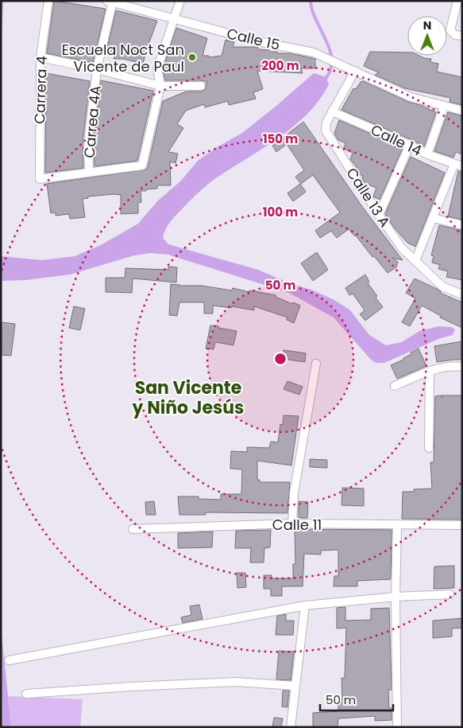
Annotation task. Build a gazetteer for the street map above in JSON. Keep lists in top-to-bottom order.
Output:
{
  "streets": {
    "street": [
      "Calle 15",
      "Carrera 4",
      "Carrea 4A",
      "Calle 14",
      "Calle 13 A",
      "Calle 11"
    ]
  },
  "crossings": [
    ["Calle 15", "Carrea 4A"],
    ["Carrera 4", "Carrea 4A"],
    ["Calle 14", "Calle 13 A"]
  ],
  "districts": ["San Vicente y Niño Jesús"],
  "places": ["Escuela Noct San Vicente de Paul"],
  "scale_bar": "50 m",
  "north": "top",
  "rings": [
    "200 m",
    "150 m",
    "100 m",
    "50 m"
  ]
}
